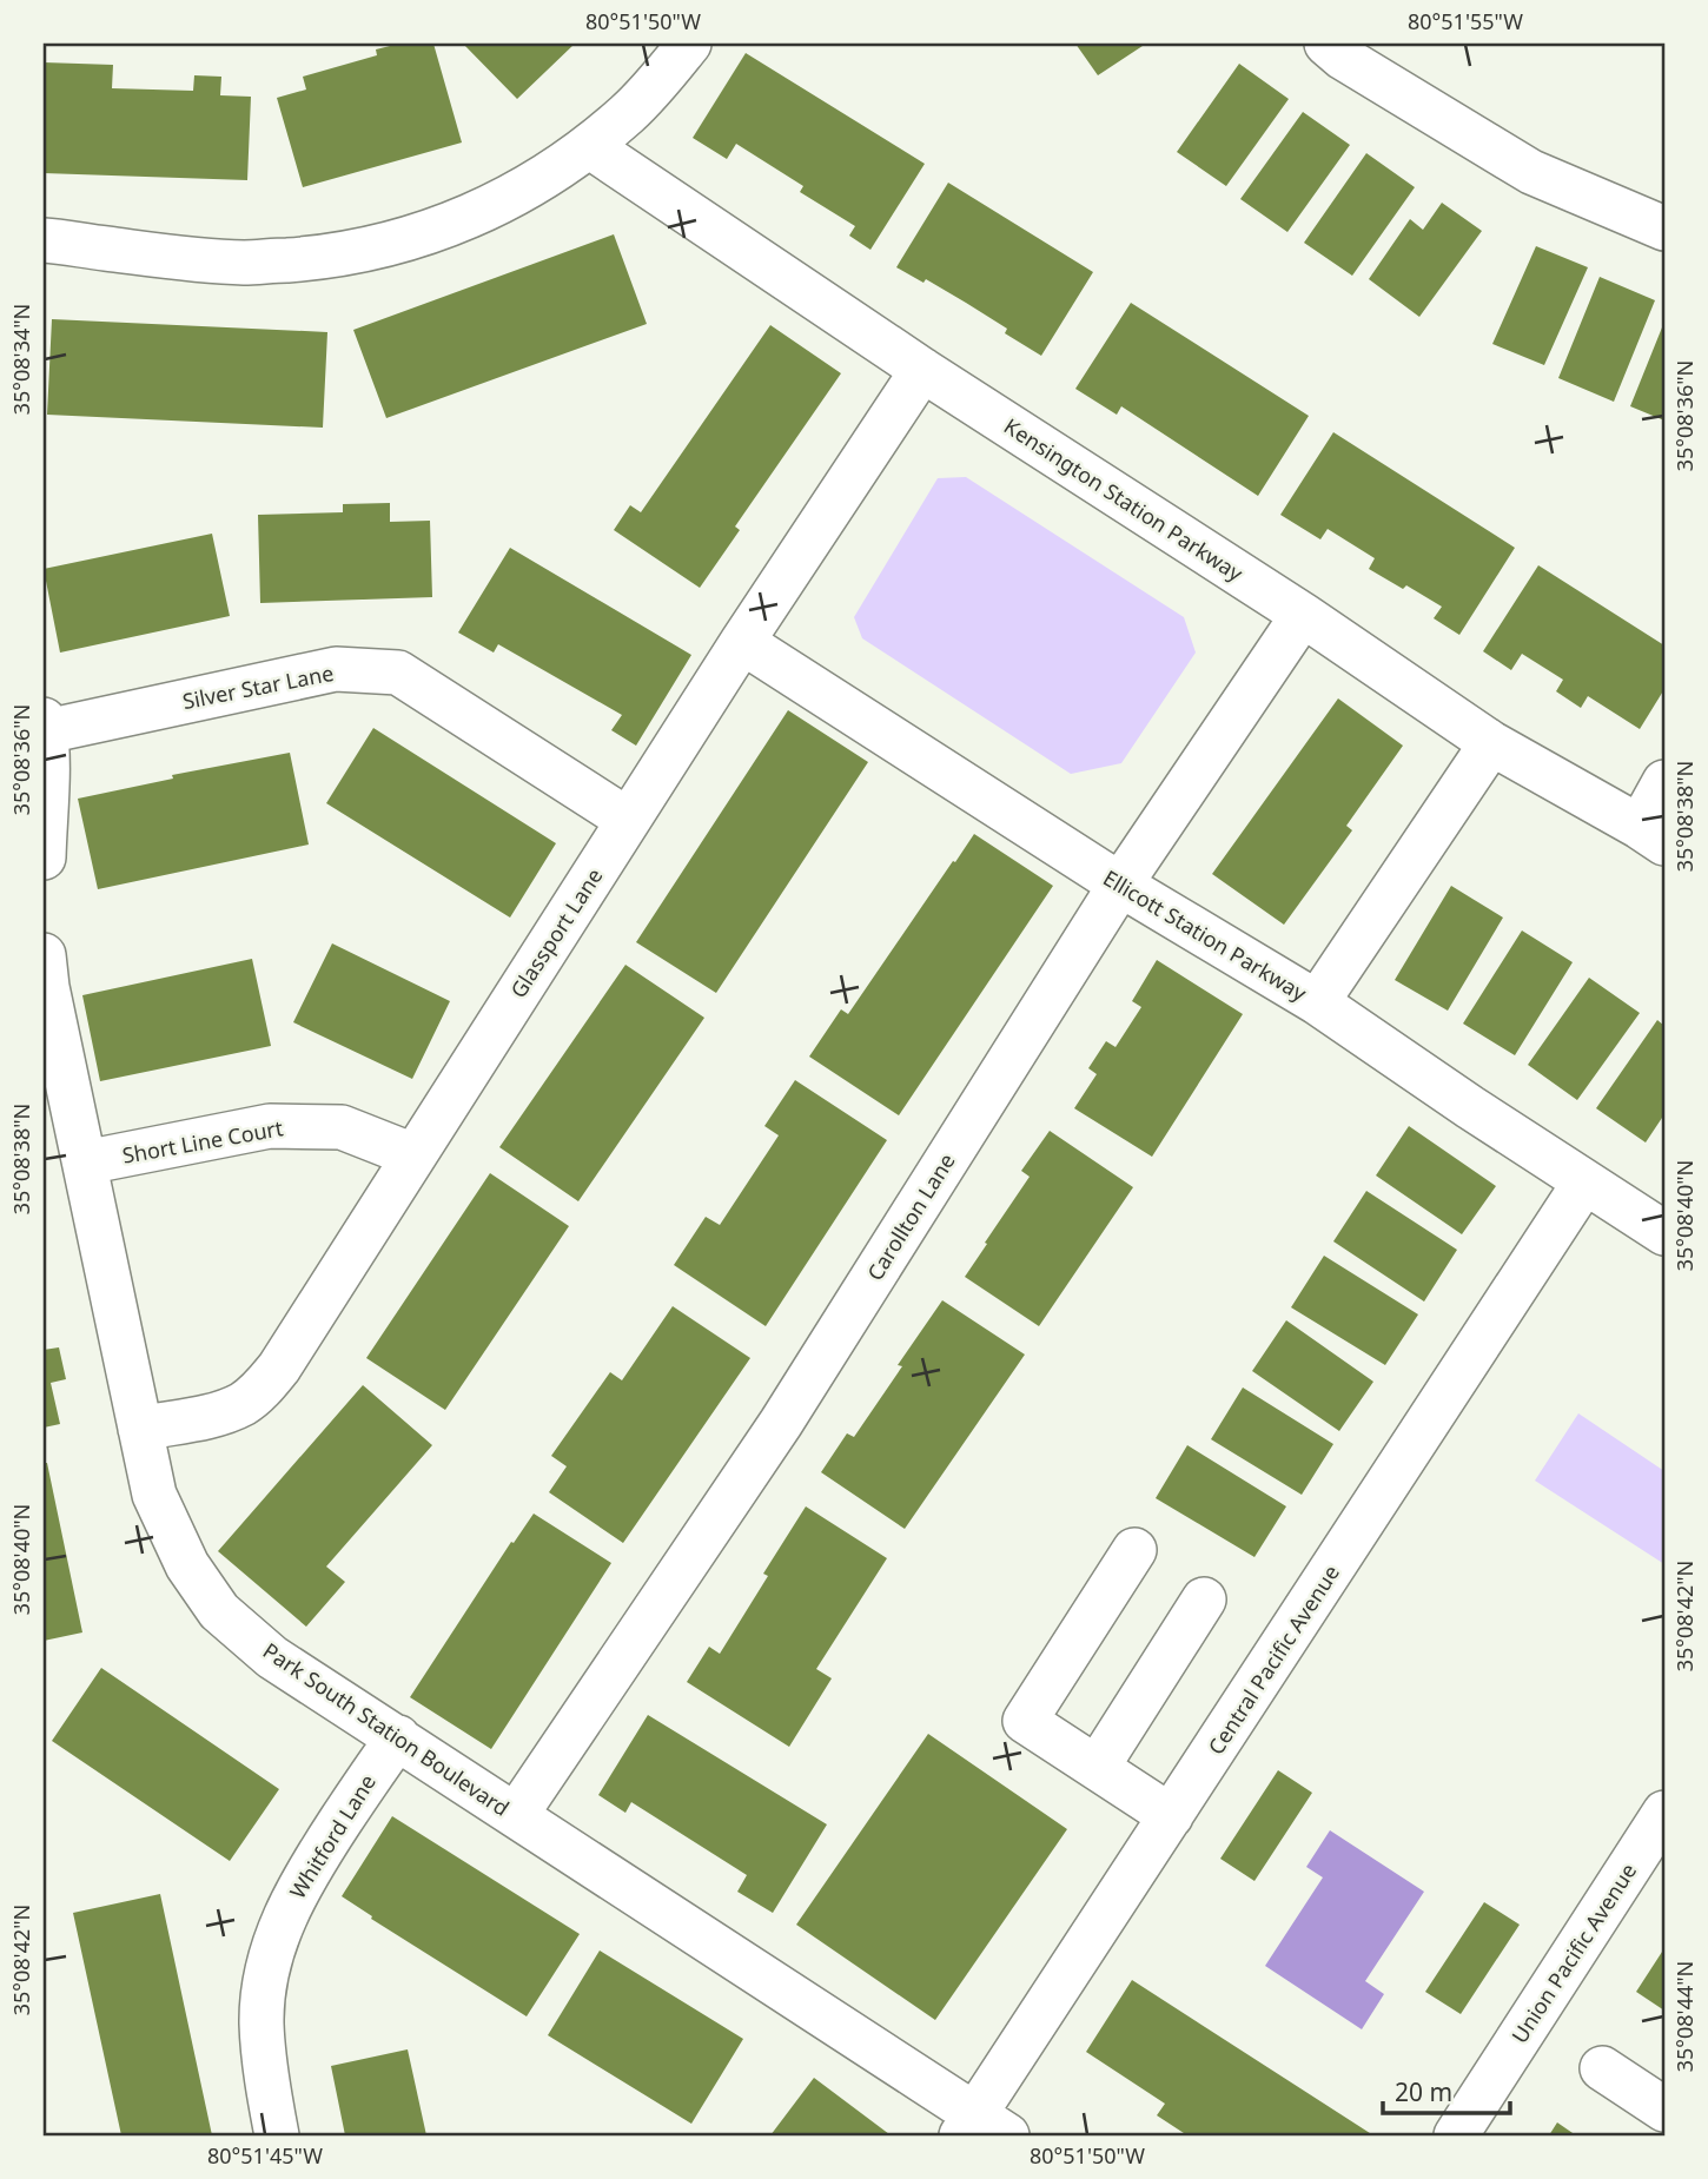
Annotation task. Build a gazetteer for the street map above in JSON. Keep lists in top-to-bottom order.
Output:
{
  "streets": {
    "street": [
      "Kensington Station Parkway",
      "Silver Star Lane",
      "Glassport Lane",
      "Ellicott Station Parkway",
      "Short Line Court",
      "Carollton Lane",
      "Central Pacific Avenue",
      "Park South Station Boulevard",
      "Whitford Lane",
      "Union Pacific Avenue"
    ]
  },
  "crossings": [
    ["Kensington Station Parkway", "Glassport Lane"],
    ["Kensington Station Parkway", "Carollton Lane"],
    ["Silver Star Lane", "Glassport Lane"],
    ["Glassport Lane", "Ellicott Station Parkway"],
    ["Glassport Lane", "Short Line Court"],
    ["Glassport Lane", "Park South Station Boulevard"],
    ["Ellicott Station Parkway", "Carollton Lane"],
    ["Ellicott Station Parkway", "Central Pacific Avenue"],
    ["Short Line Court", "Park South Station Boulevard"],
    ["Carollton Lane", "Park South Station Boulevard"],
    ["Central Pacific Avenue", "Park South Station Boulevard"],
    ["Park South Station Boulevard", "Whitford Lane"]
  ],
  "scale_bar": "20 m",
  "coordinates": [
    "80°51'50\"W",
    "80°51'55\"W",
    "35°08'34\"N",
    "35°08'36\"N",
    "35°08'38\"N",
    "35°08'40\"N",
    "35°08'42\"N",
    "35°08'44\"N",
    "80°51'45\"W"
  ]
}
